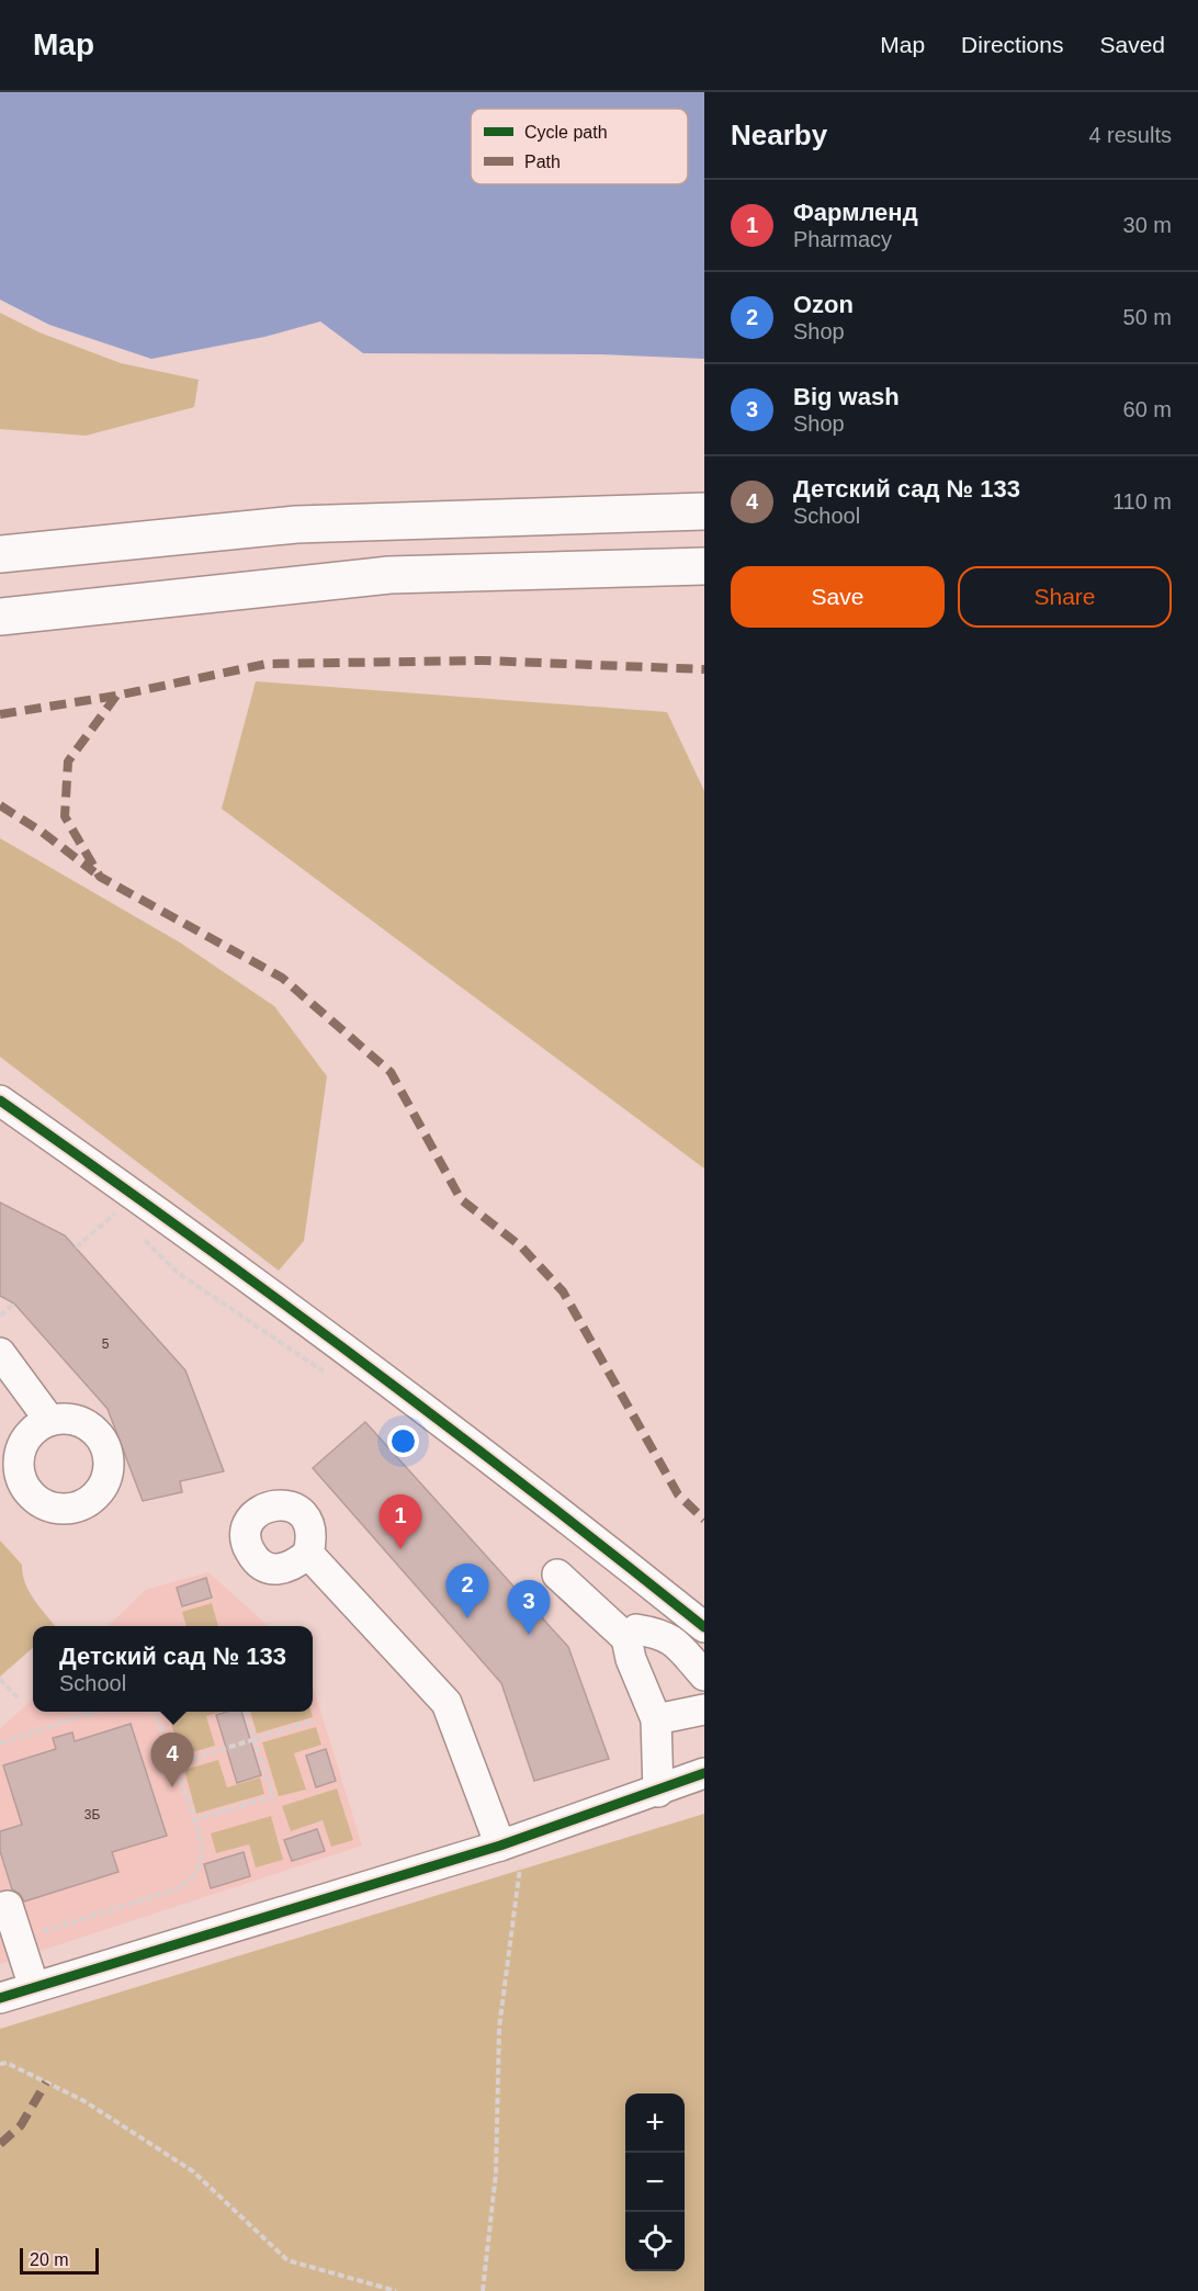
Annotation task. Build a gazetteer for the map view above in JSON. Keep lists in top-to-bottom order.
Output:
{
  "house_numbers": ["5", "3Б"],
  "legend": ["Cycle path", "Path"],
  "scale_bar": "20 m",
  "page": {
    "header": "Map",
    "nav": ["Map", "Directions", "Saved"],
    "heading": ["Nearby", "4 results"],
    "list": [
      {
        "mark": "1",
        "name": "Фармленд",
        "note": "Pharmacy",
        "value": "30 m"
      },
      {
        "mark": "2",
        "name": "Ozon",
        "note": "Shop",
        "value": "50 m"
      },
      {
        "mark": "3",
        "name": "Big wash",
        "note": "Shop",
        "value": "60 m"
      },
      {
        "mark": "4",
        "name": "Детский сад № 133",
        "note": "School",
        "value": "110 m"
      }
    ],
    "buttons": ["Save", "Share"],
    "pins": [
      "1",
      "2",
      "3",
      "4"
    ],
    "popup": ["Детский сад № 133", "School"],
    "map_buttons": ["+", "−"],
    "scale": "20 m"
  }
}
